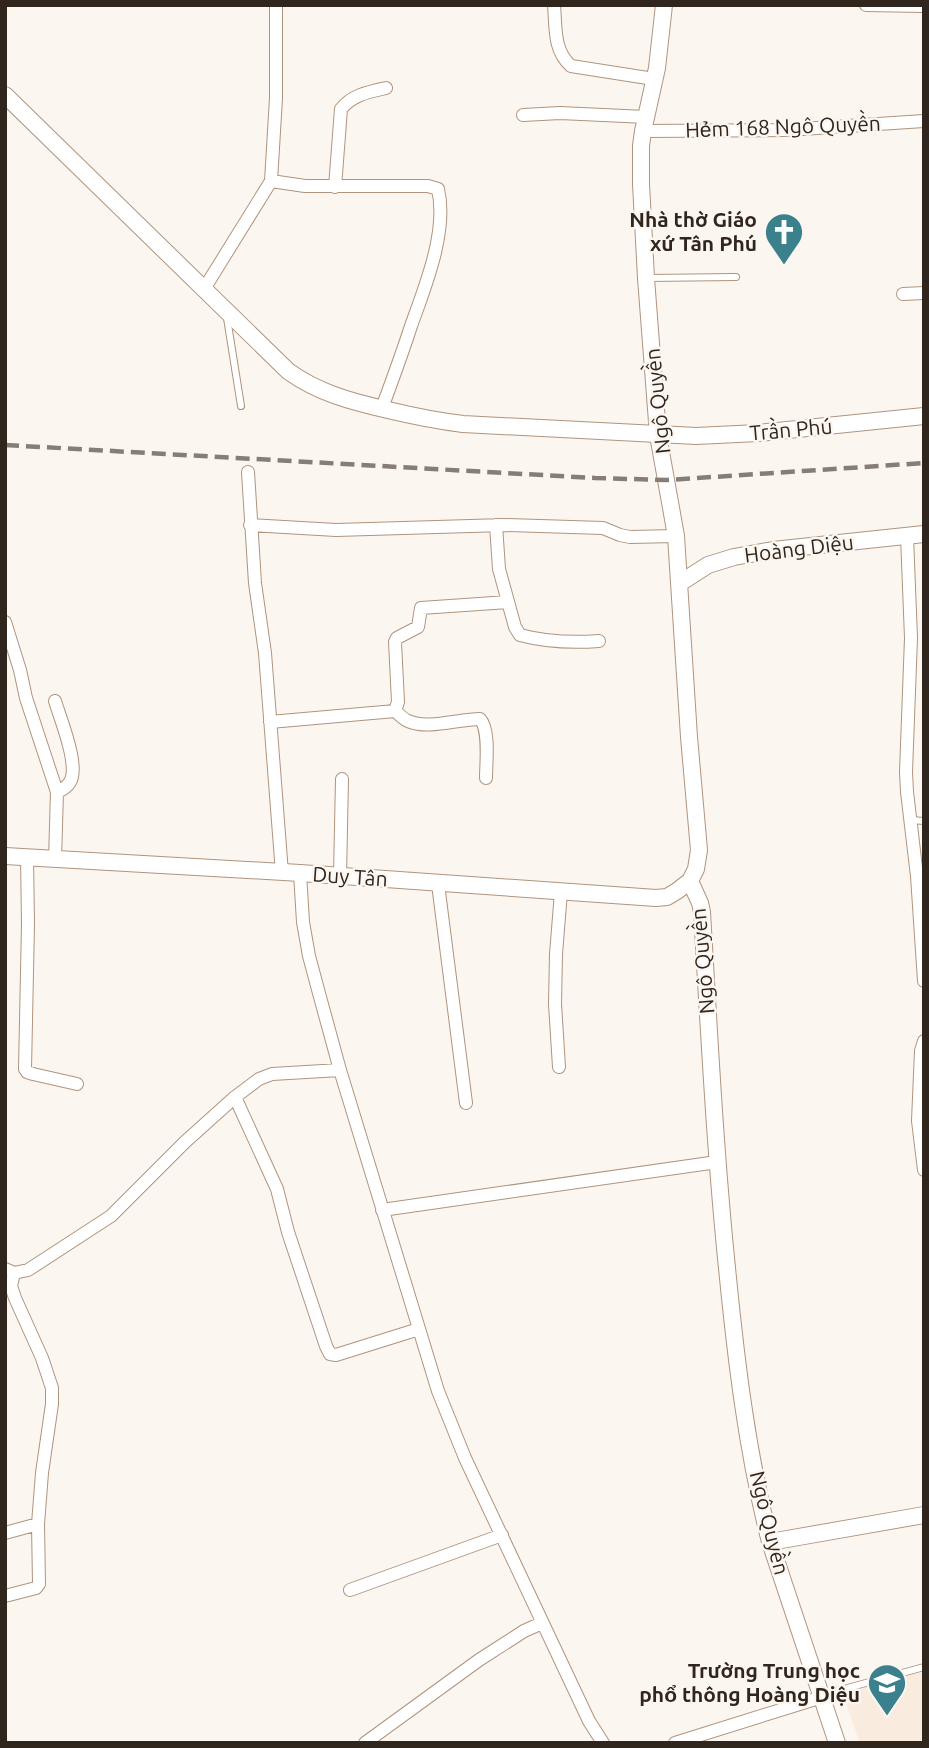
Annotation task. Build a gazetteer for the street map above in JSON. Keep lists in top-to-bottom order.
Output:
{
  "streets": {
    "street": [
      "Hẻm 168 Ngô Quyền",
      "Ngô Quyền",
      "Trần Phú",
      "Hoàng Diệu",
      "Duy Tân"
    ]
  },
  "crossings": [
    ["Hẻm 168 Ngô Quyền", "Ngô Quyền"],
    ["Ngô Quyền", "Trần Phú"],
    ["Ngô Quyền", "Hoàng Diệu"],
    ["Ngô Quyền", "Duy Tân"]
  ],
  "places": {
    "church": ["Nhà thờ Giáo xứ Tân Phú"],
    "school or university": ["Trường Trung học phổ thông Hoàng Diệu"]
  }
}
